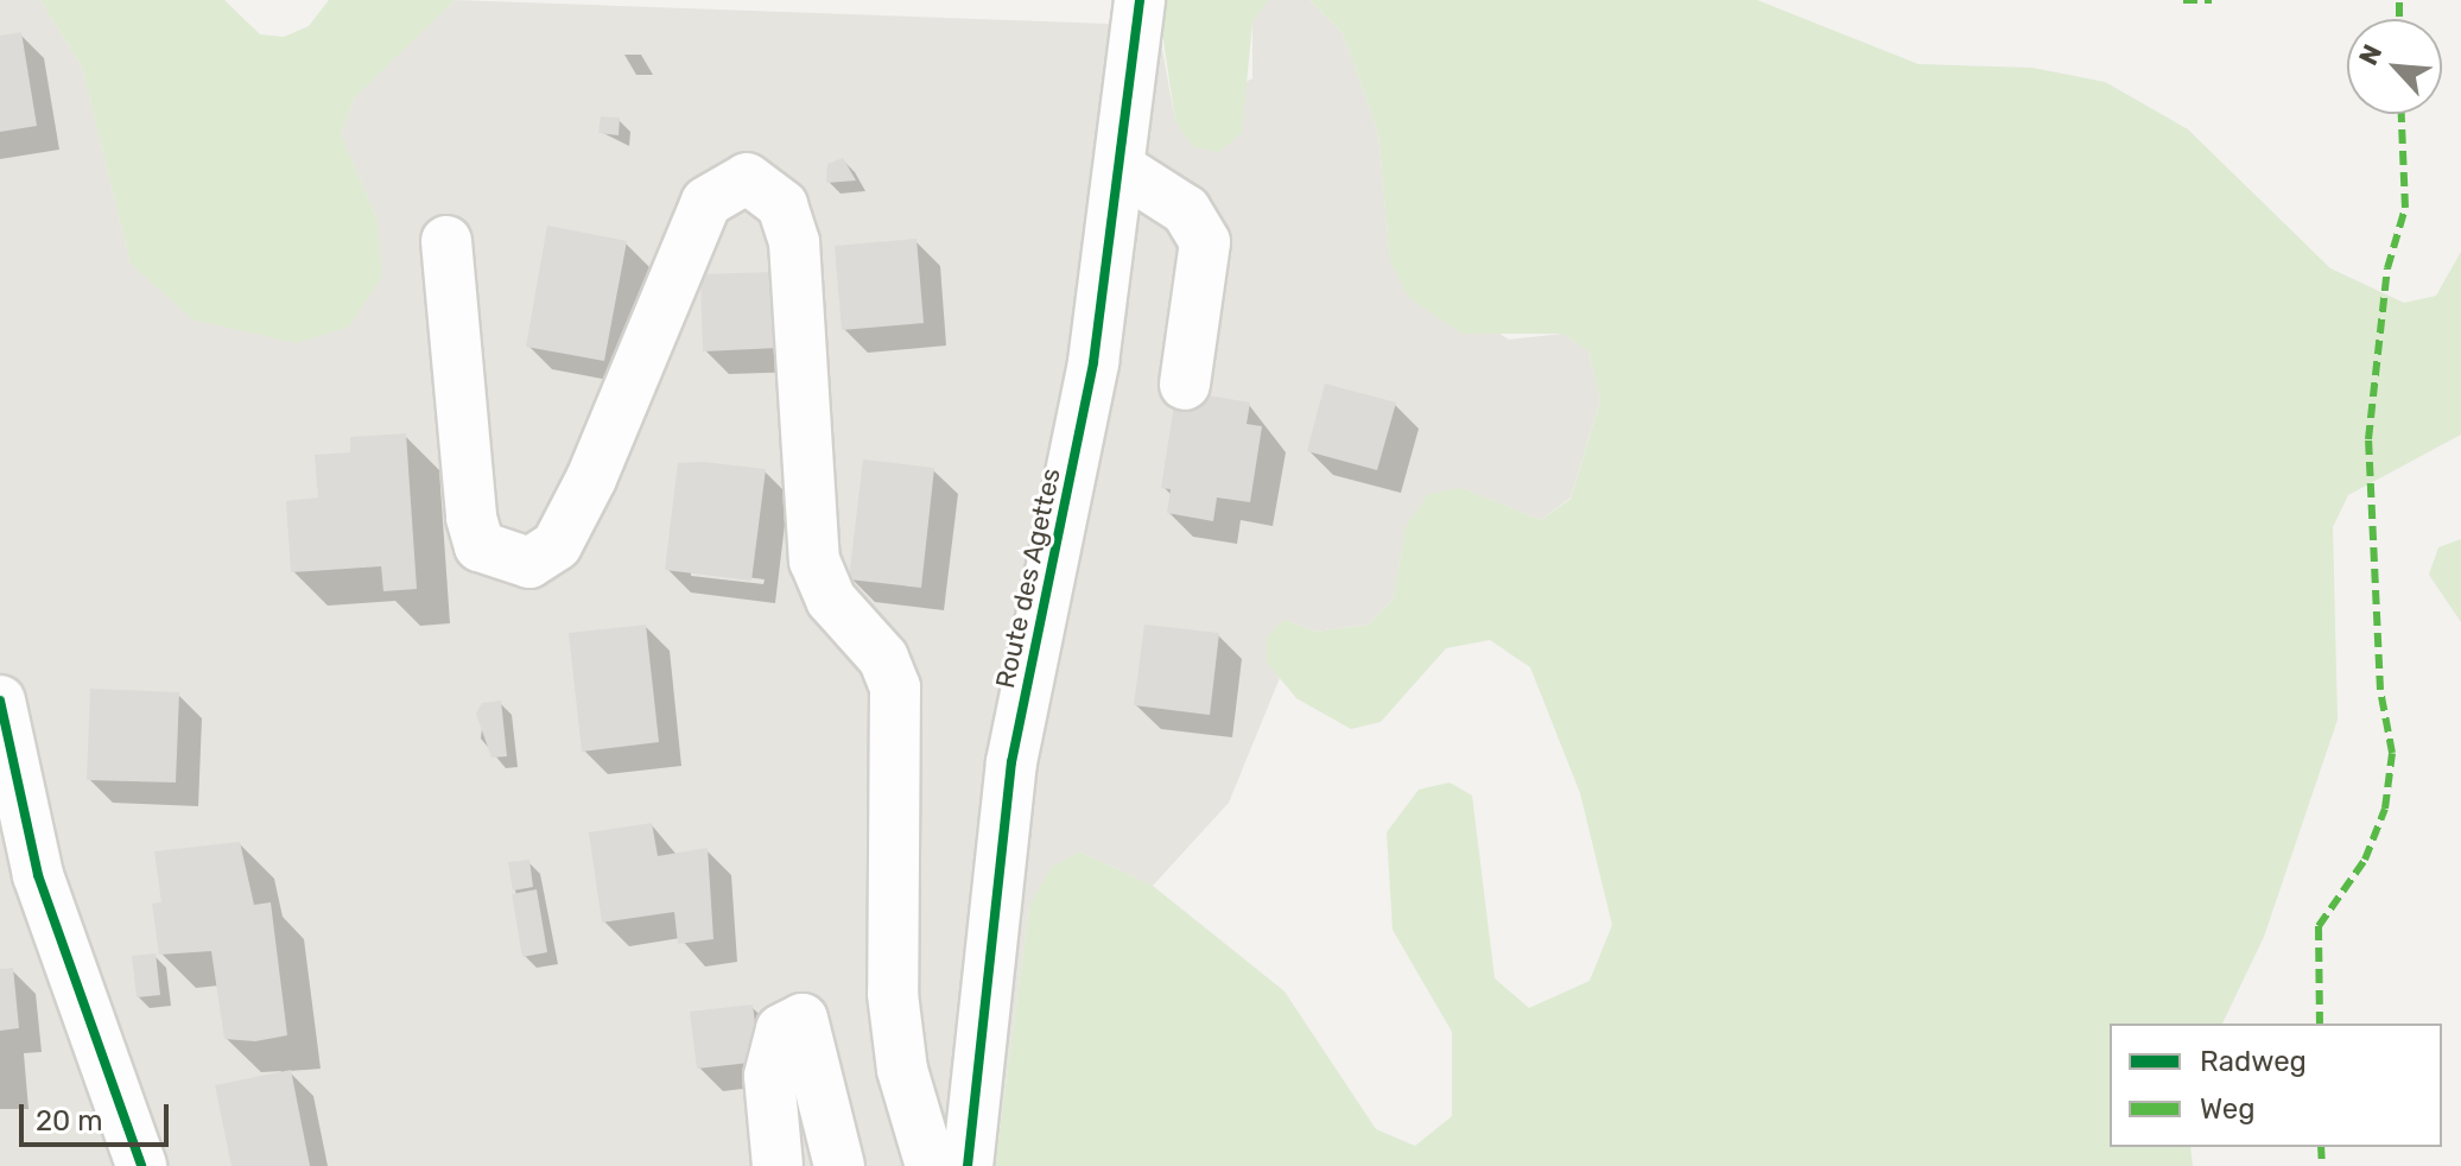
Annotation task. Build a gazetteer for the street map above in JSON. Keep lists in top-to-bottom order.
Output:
{
  "streets": {
    "street": ["Route des Agettes"]
  },
  "legend": ["Radweg", "Weg"],
  "scale_bar": "20 m",
  "north": "top left"
}
